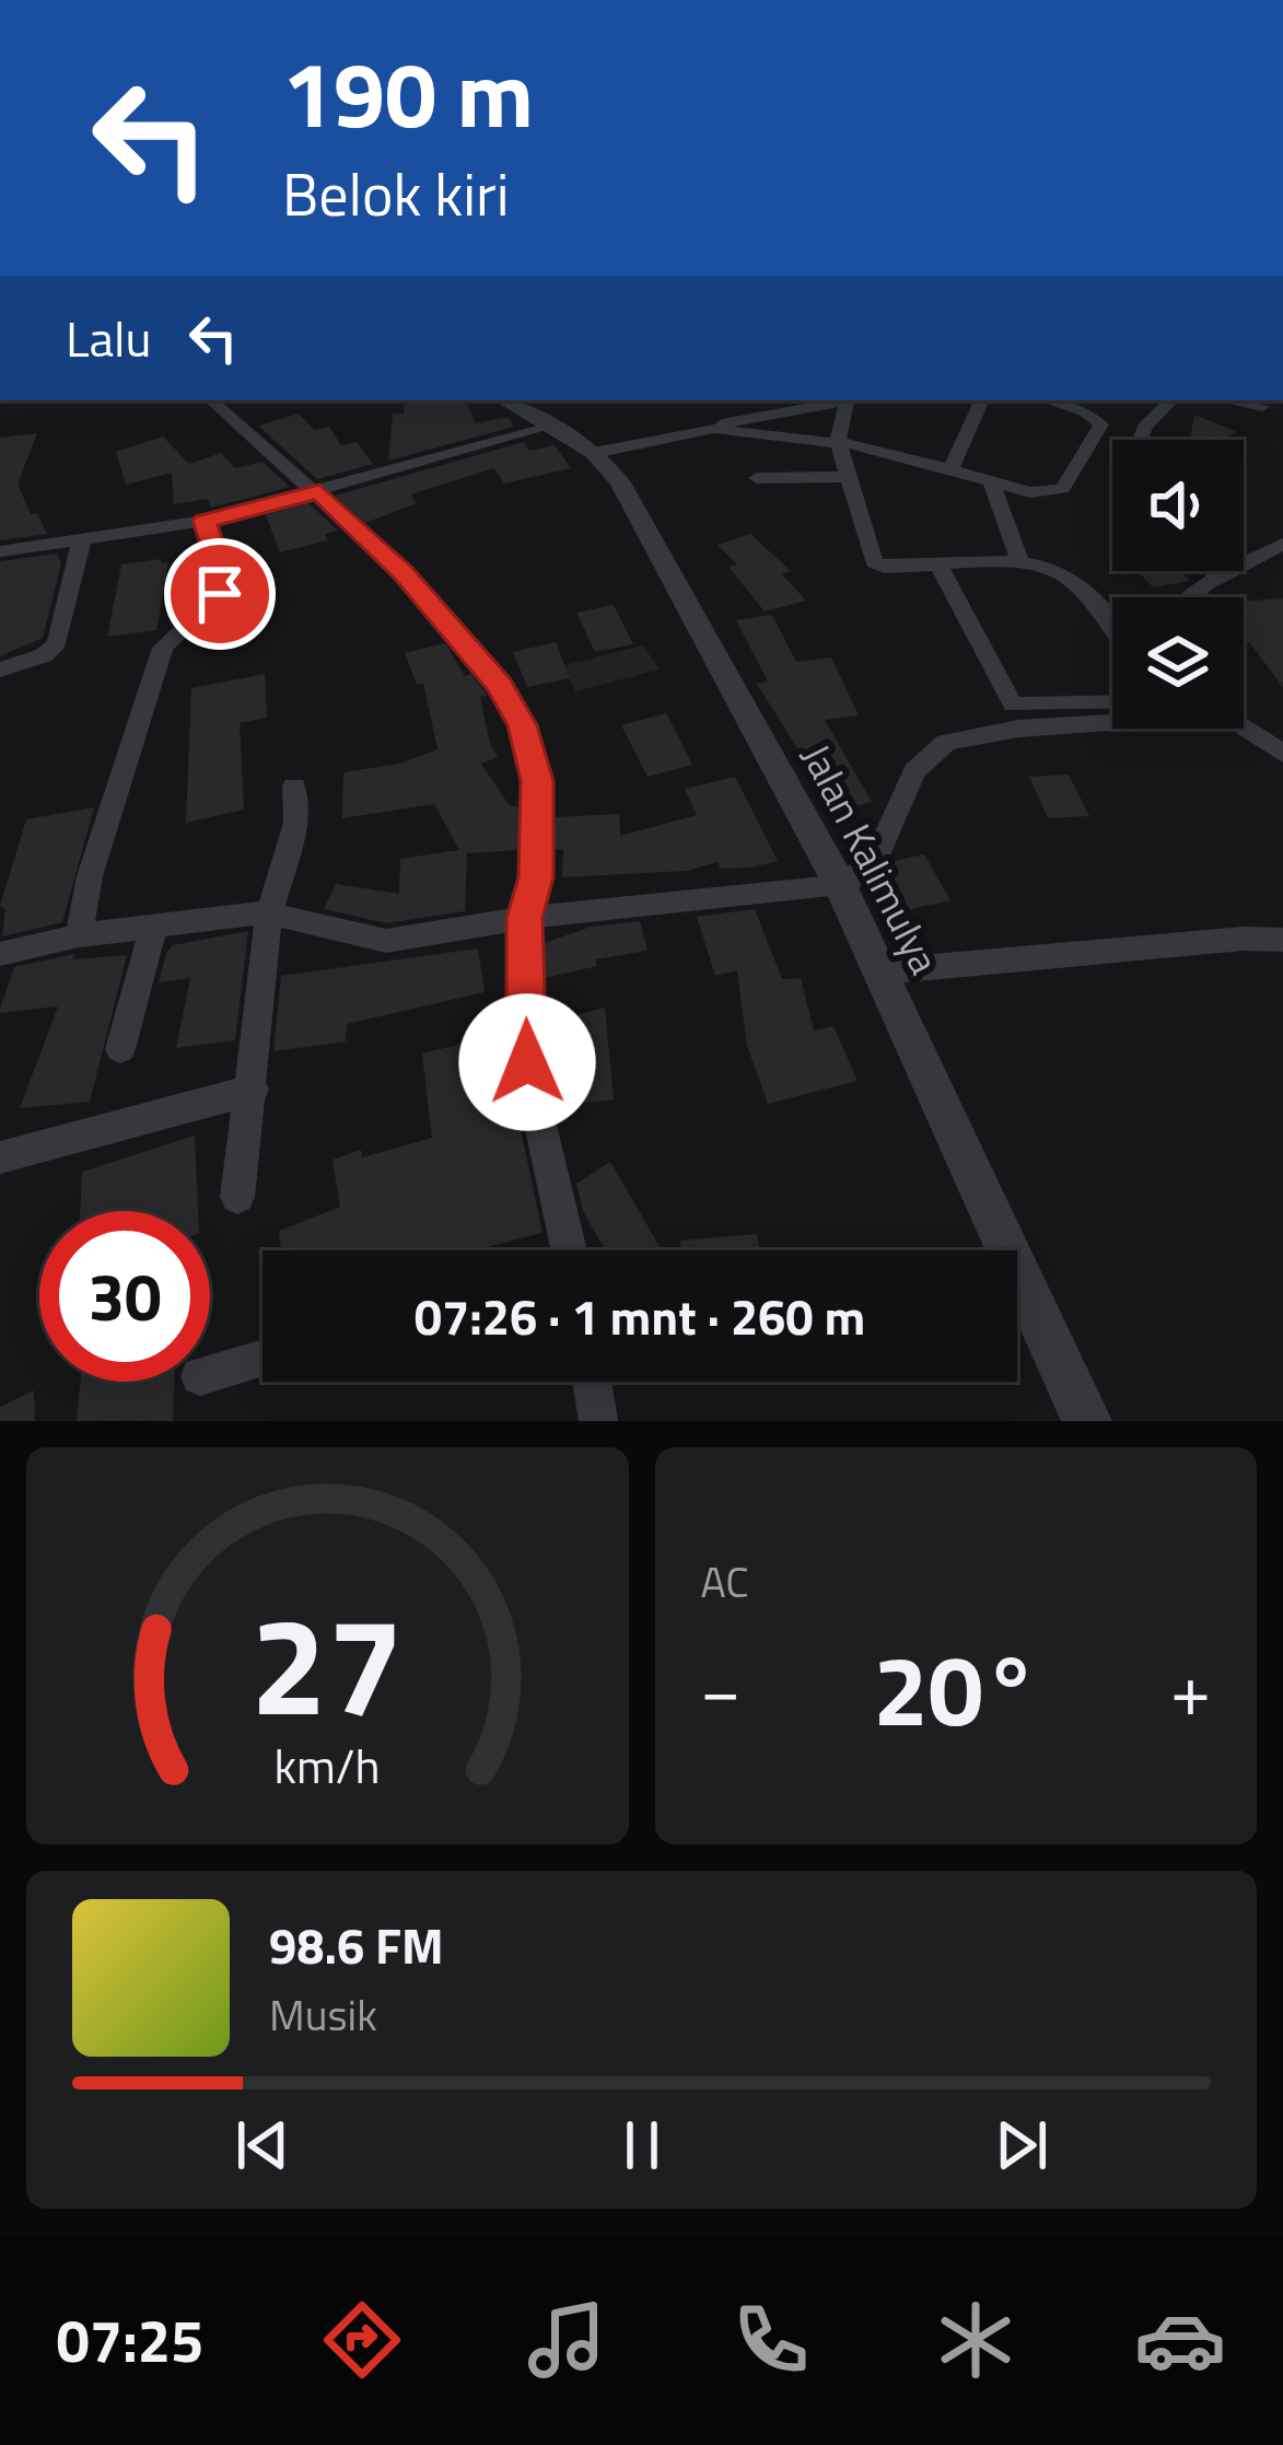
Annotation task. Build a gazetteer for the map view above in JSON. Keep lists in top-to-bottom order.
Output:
{
  "streets": {
    "street": ["Jalan Kalimulya"]
  },
  "page": {
    "turn": ["190 m", "Belok kiri"],
    "then": "Lalu",
    "limit": "30",
    "trip": "07:26 · 1 mnt · 260 m",
    "tile": "AC",
    "heat": ["−", "20°", "+"],
    "song": ["98.6 FM", "Musik"],
    "tabs": "07:25",
    "gauge": ["27", "km/h"]
  }
}
